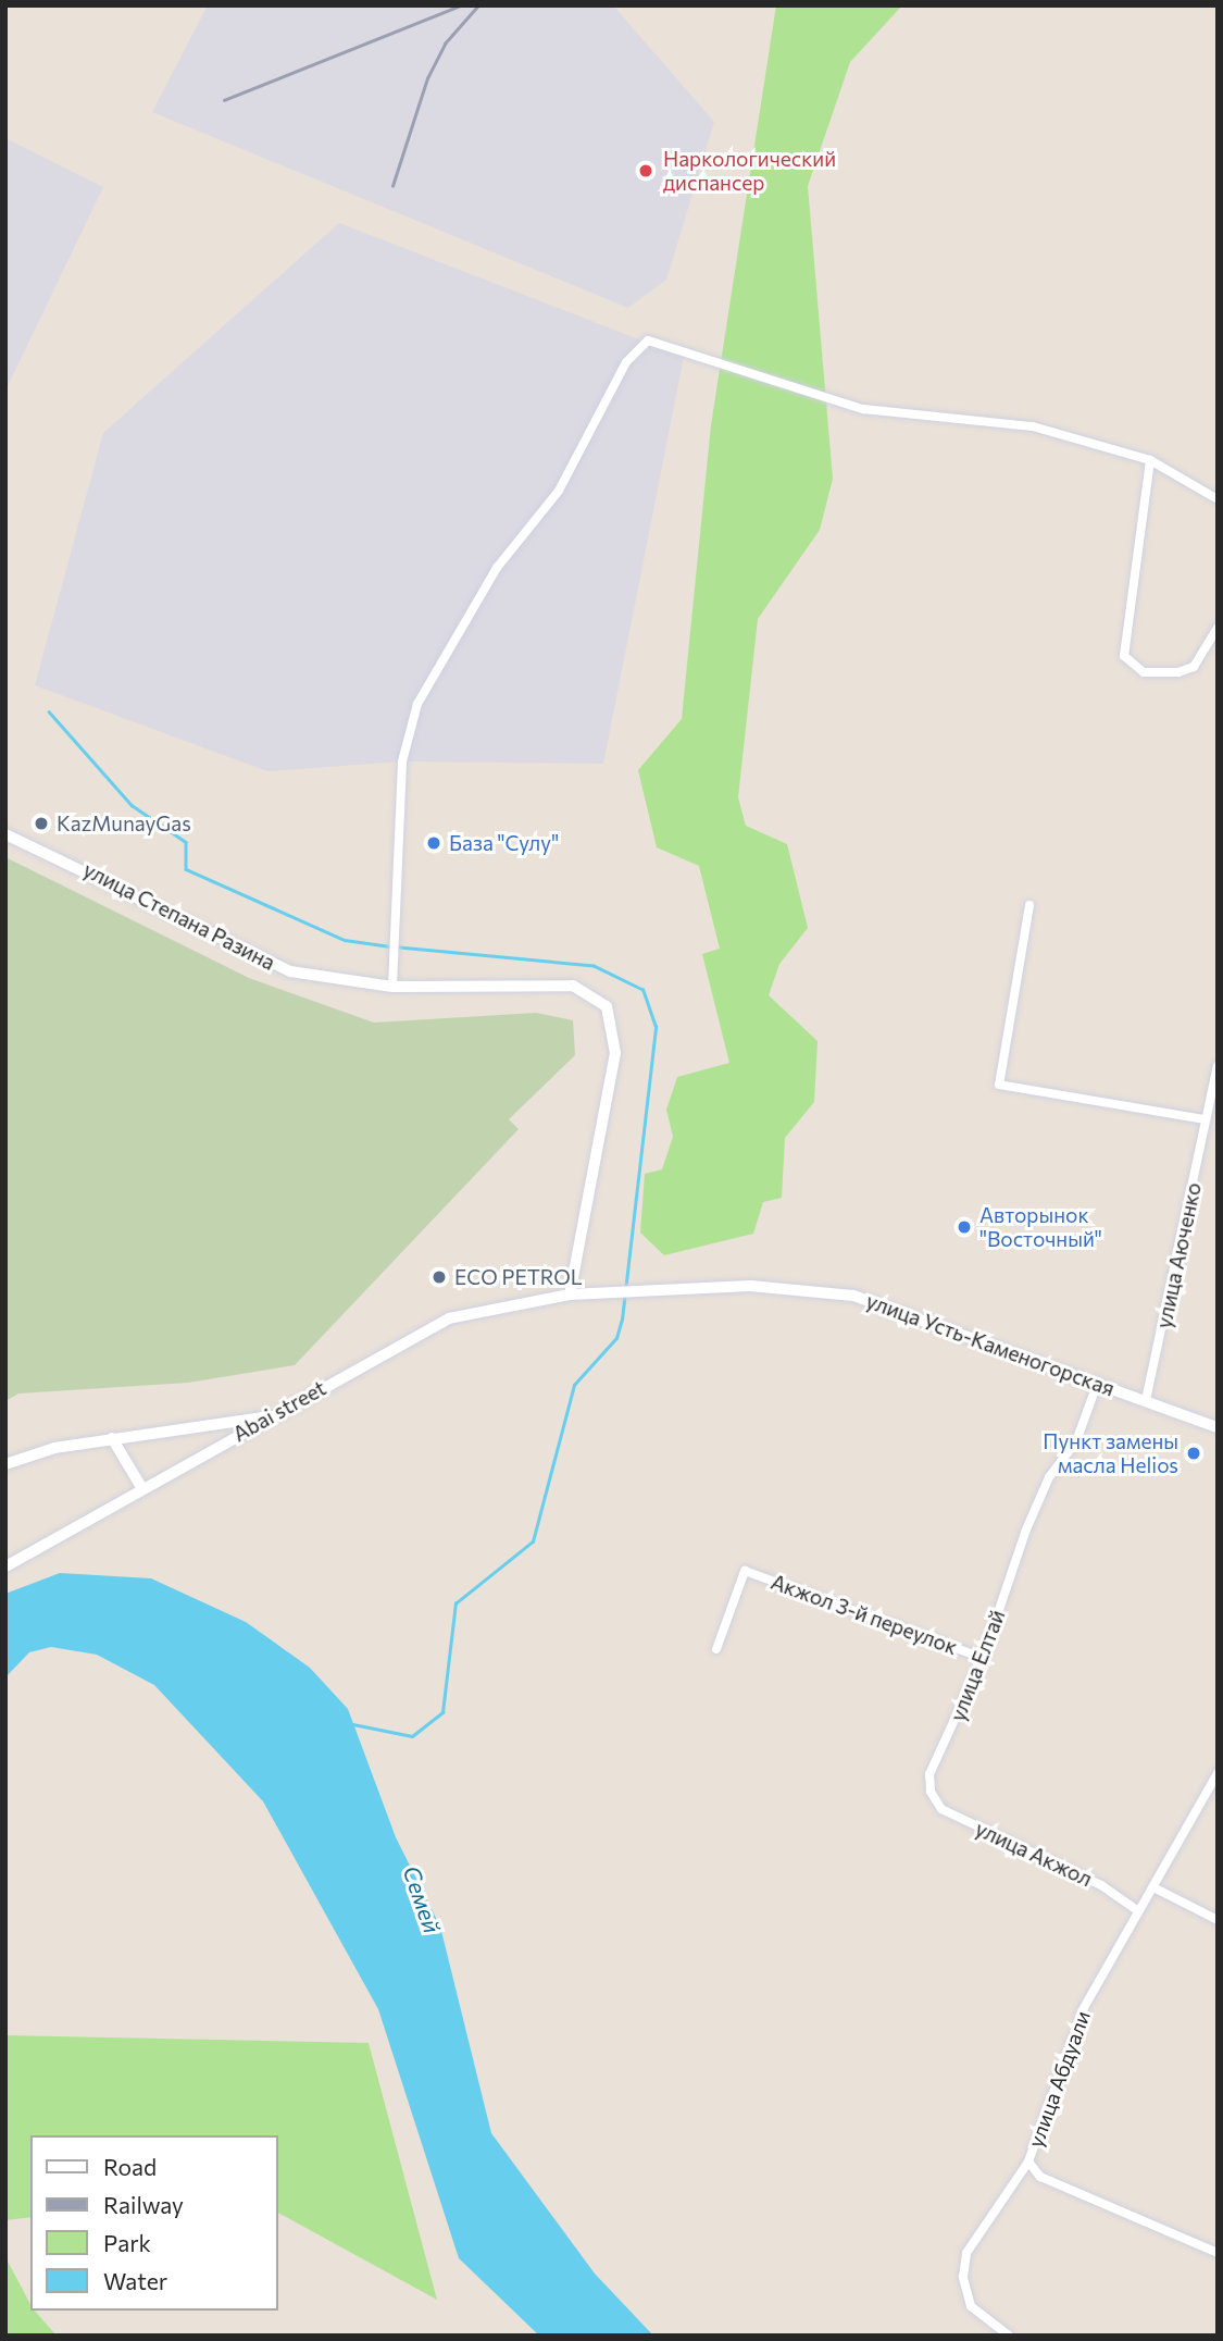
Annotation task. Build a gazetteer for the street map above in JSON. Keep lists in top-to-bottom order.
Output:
{
  "streets": {
    "main road": ["улица Степана Разина", "Abai street"],
    "street": [
      "улица Аюченко",
      "улица Усть-Каменогорская",
      "Акжол 3-й переулок",
      "улица Елтай",
      "улица Акжол",
      "улица Абдуали"
    ]
  },
  "crossings": [
    ["улица Степана Разина", "улица Усть-Каменогорская"],
    ["улица Степана Разина", "Abai street"],
    ["улица Аюченко", "улица Усть-Каменогорская"],
    ["улица Усть-Каменогорская", "Abai street"],
    ["улица Усть-Каменогорская", "улица Елтай"],
    ["Акжол 3-й переулок", "улица Елтай"],
    ["улица Елтай", "улица Акжол"],
    ["улица Акжол", "улица Абдуали"]
  ],
  "water": ["Семей"],
  "places": [
    "Наркологический диспансер",
    "KazMunayGas",
    "База \"Сулу\"",
    "Авторынок \"Восточный\"",
    "ECO PETROL",
    "Пункт замены масла Helios"
  ],
  "legend": [
    "Road",
    "Railway",
    "Park",
    "Water"
  ]
}
